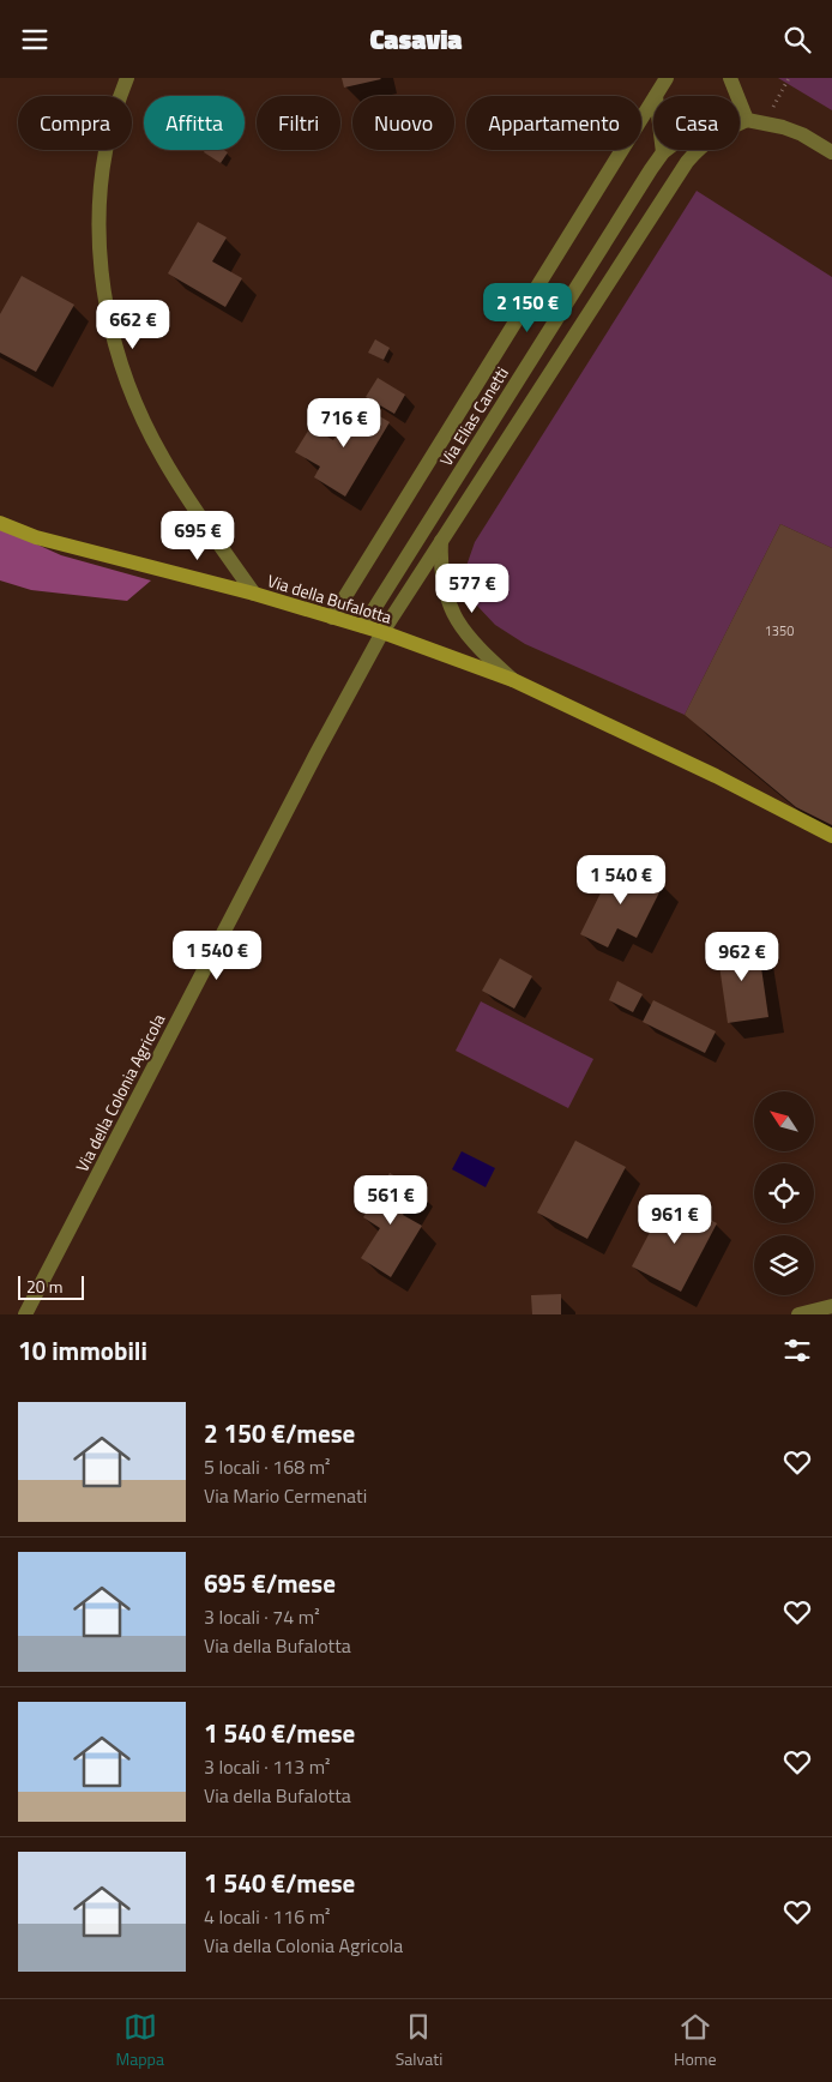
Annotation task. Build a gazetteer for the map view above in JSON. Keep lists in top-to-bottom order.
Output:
{
  "streets": {
    "street": ["Via Elias Canetti", "Via della Bufalotta", "Via della Colonia Agricola"]
  },
  "crossings": [
    ["Via Elias Canetti", "Via della Bufalotta"],
    ["Via della Bufalotta", "Via della Colonia Agricola"]
  ],
  "house_numbers": ["1350"],
  "scale_bar": "20 m",
  "north": "top left",
  "page": {
    "header": "Casavia",
    "chip": [
      "Compra",
      "Affitta",
      "Filtri",
      "Nuovo",
      "Appartamento",
      "Casa"
    ],
    "price": [
      "2 150 €",
      "662 €",
      "716 €",
      "695 €",
      "577 €",
      "1 540 €",
      "1 540 €",
      "962 €",
      "561 €",
      "961 €"
    ],
    "scale": "20 m",
    "heading": "10 immobili",
    "list": [
      {
        "name": "2 150 €/mese",
        "note": "5 locali · 168 m² · Via Mario Cermenati"
      },
      {
        "name": "695 €/mese",
        "note": "3 locali · 74 m² · Via della Bufalotta"
      },
      {
        "name": "1 540 €/mese",
        "note": "3 locali · 113 m² · Via della Bufalotta"
      },
      {
        "name": "1 540 €/mese",
        "note": "4 locali · 116 m² · Via della Colonia Agricola"
      }
    ],
    "tabs": ["Mappa", "Salvati", "Home"]
  }
}
